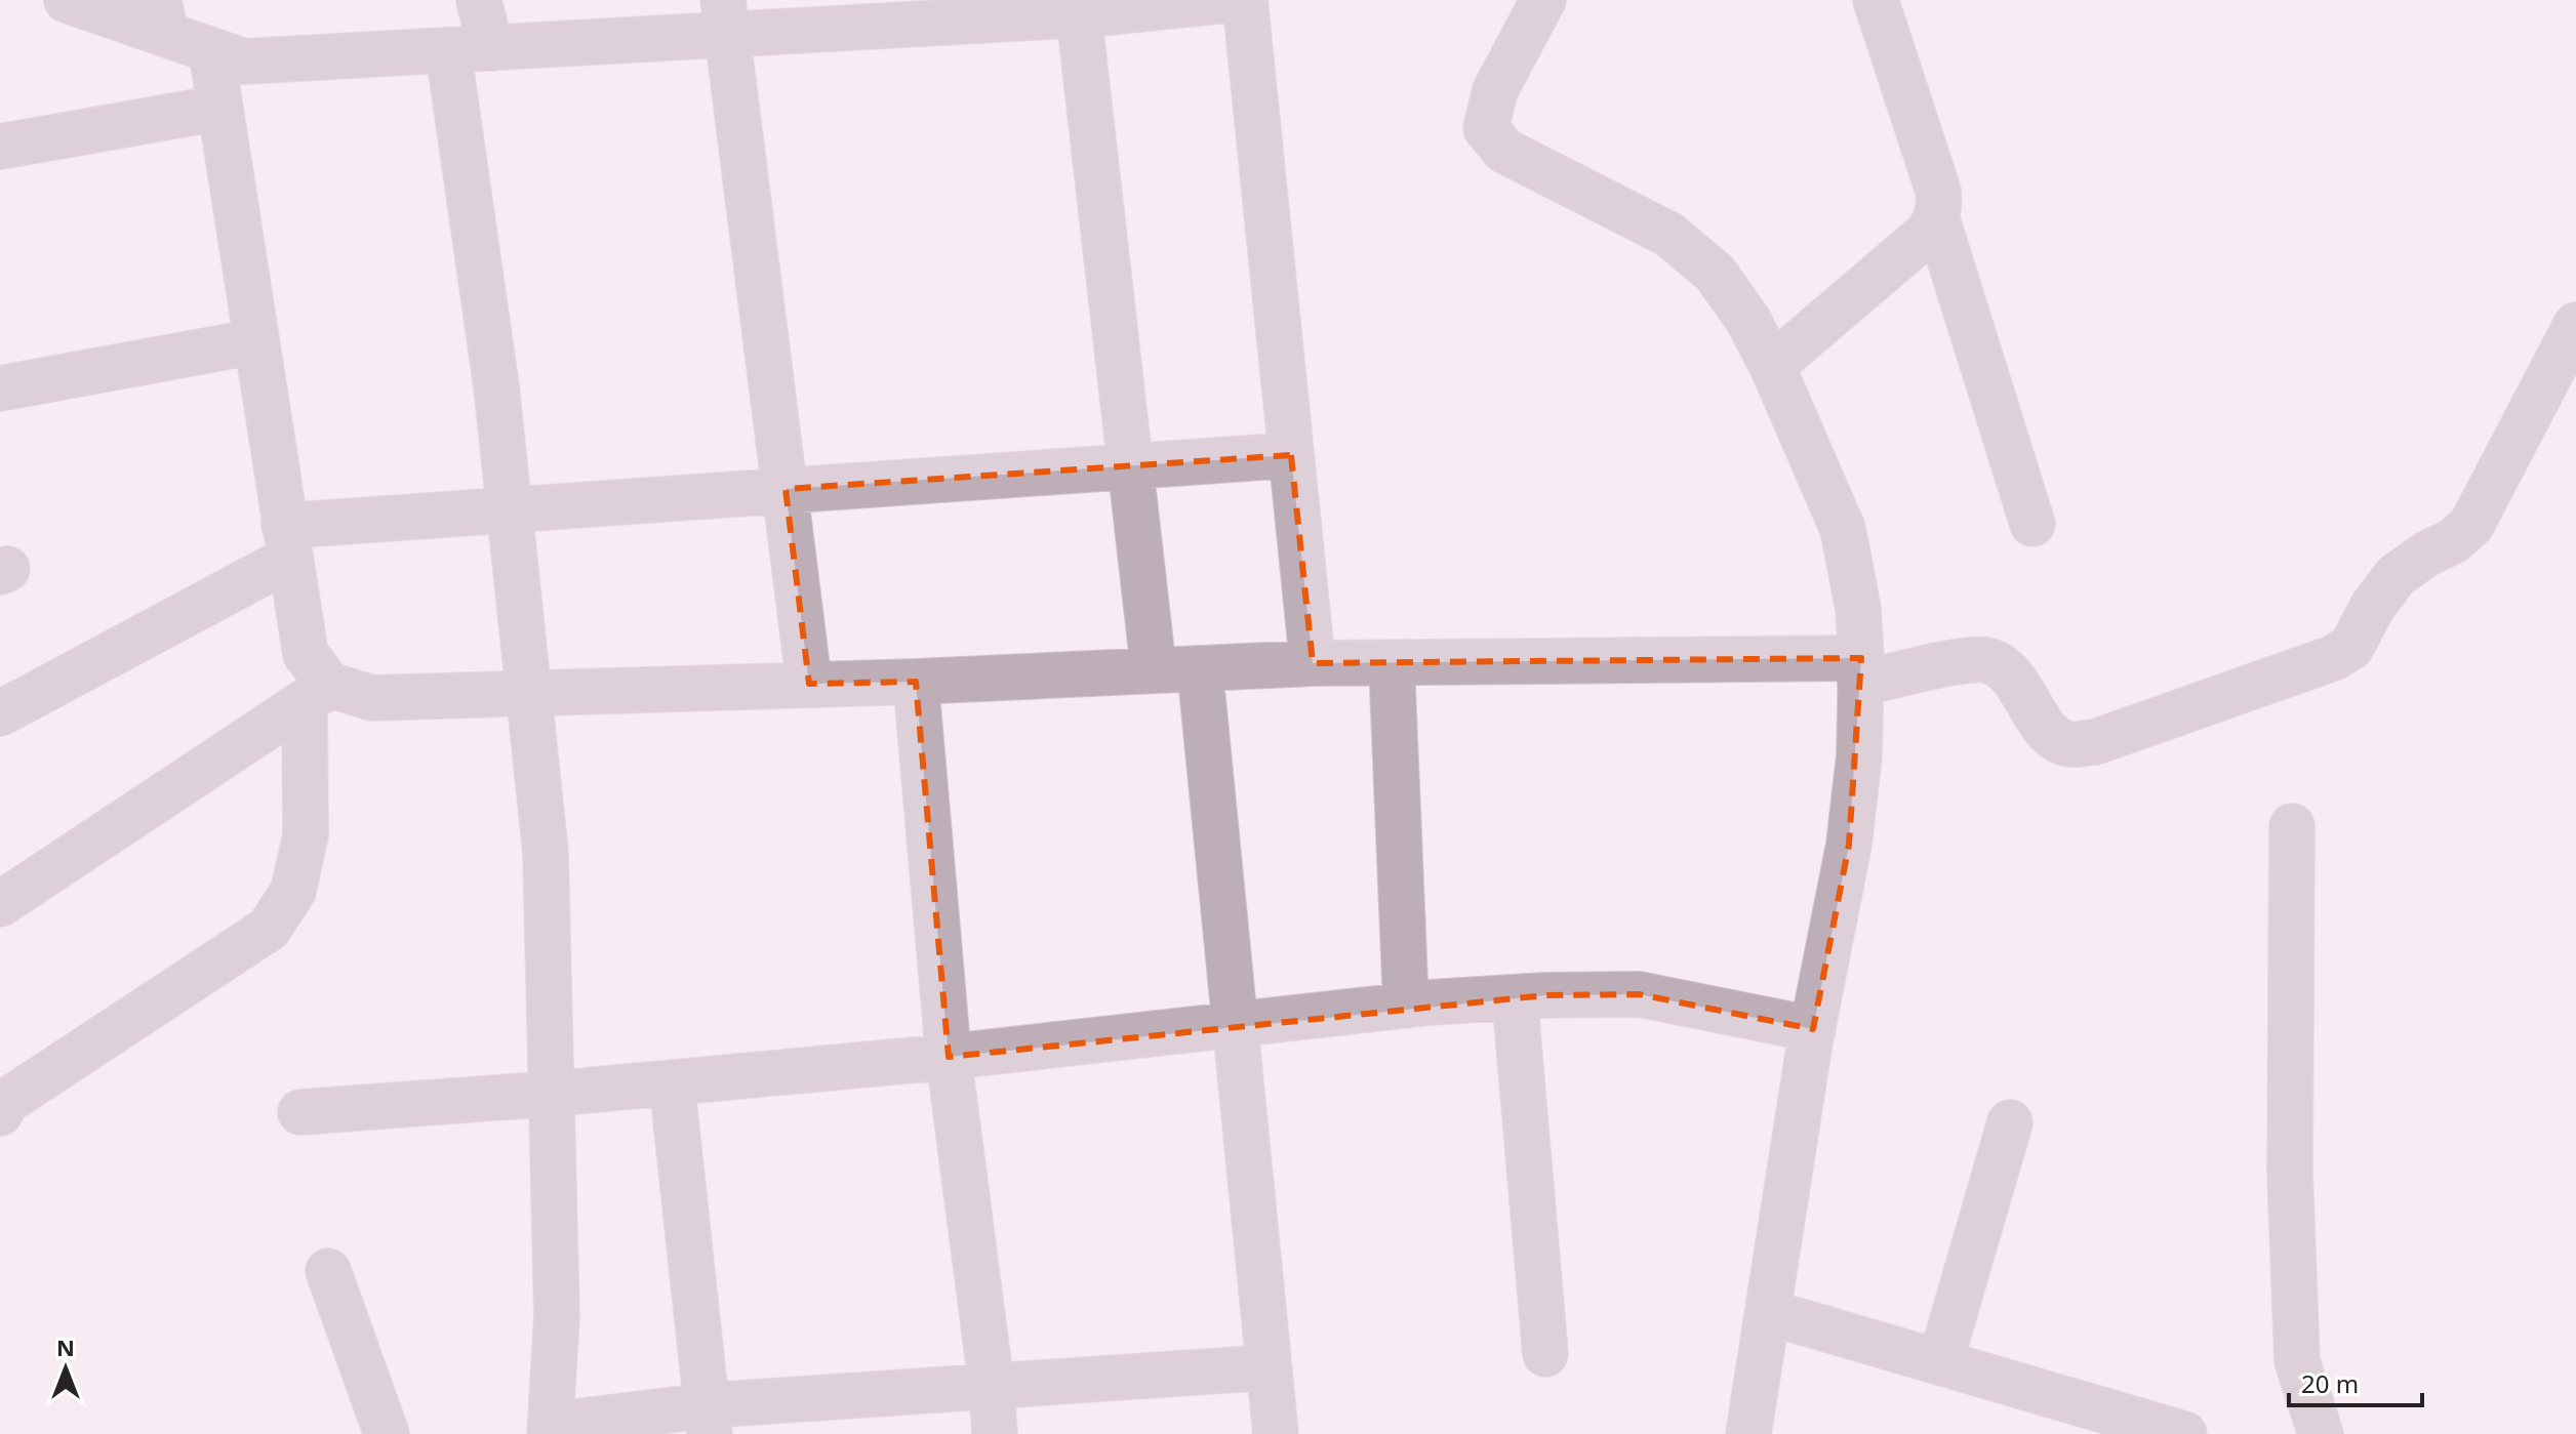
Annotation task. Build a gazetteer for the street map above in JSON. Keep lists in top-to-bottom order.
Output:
{
  "scale_bar": "20 m",
  "north": "top"
}
